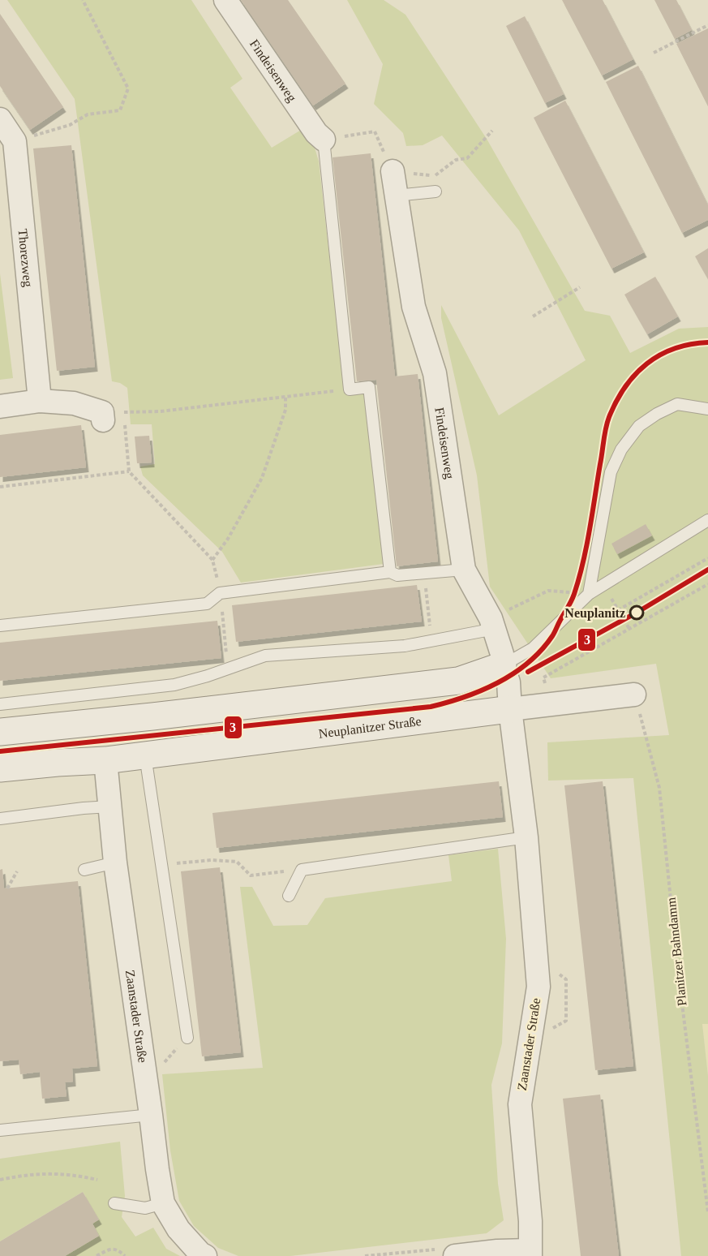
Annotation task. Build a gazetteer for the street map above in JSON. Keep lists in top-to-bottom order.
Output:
{
  "streets": {
    "street": [
      "Findeisenweg",
      "Thorezweg",
      "Neuplanitzer Straße",
      "Zaanstader Straße"
    ],
    "path": ["Planitzer Bahndamm"]
  },
  "crossings": [
    ["Findeisenweg", "Neuplanitzer Straße"],
    ["Findeisenweg", "Zaanstader Straße"],
    ["Neuplanitzer Straße", "Planitzer Bahndamm"],
    ["Neuplanitzer Straße", "Zaanstader Straße"]
  ],
  "places": ["Neuplanitz"],
  "lines": ["transit line 3"]
}
